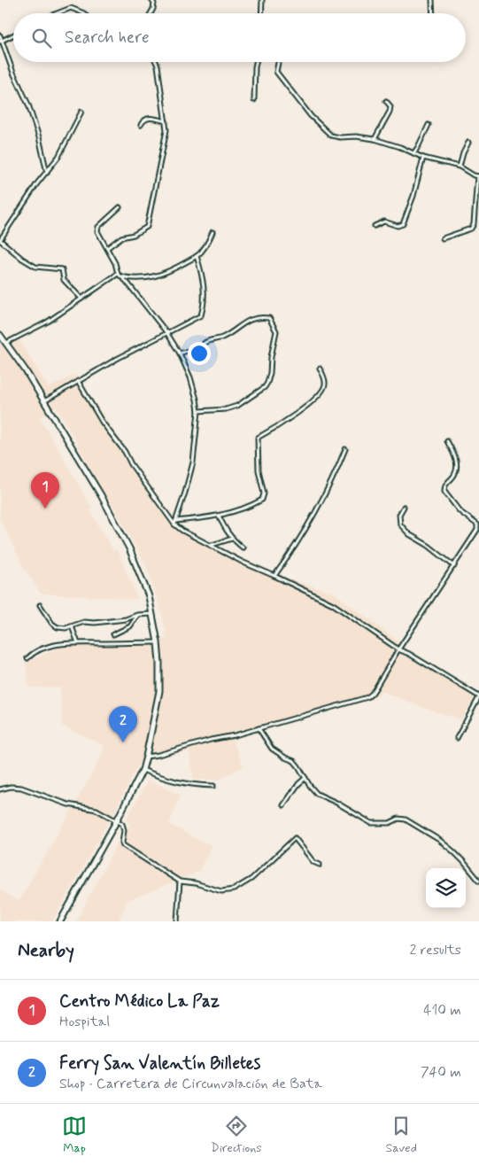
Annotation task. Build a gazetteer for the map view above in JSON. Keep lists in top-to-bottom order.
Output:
{
  "page": {
    "search": "Search here",
    "pins": ["1", "2"],
    "heading": ["Nearby", "2 results"],
    "list": [
      {
        "mark": "1",
        "name": "Centro Médico La Paz",
        "note": "Hospital",
        "value": "410 m"
      },
      {
        "mark": "2",
        "name": "Ferry San Valentín Billetes",
        "note": "Shop · Carretera de Circunvalación de Bata",
        "value": "740 m"
      }
    ],
    "nav": ["Map", "Directions", "Saved"]
  }
}
